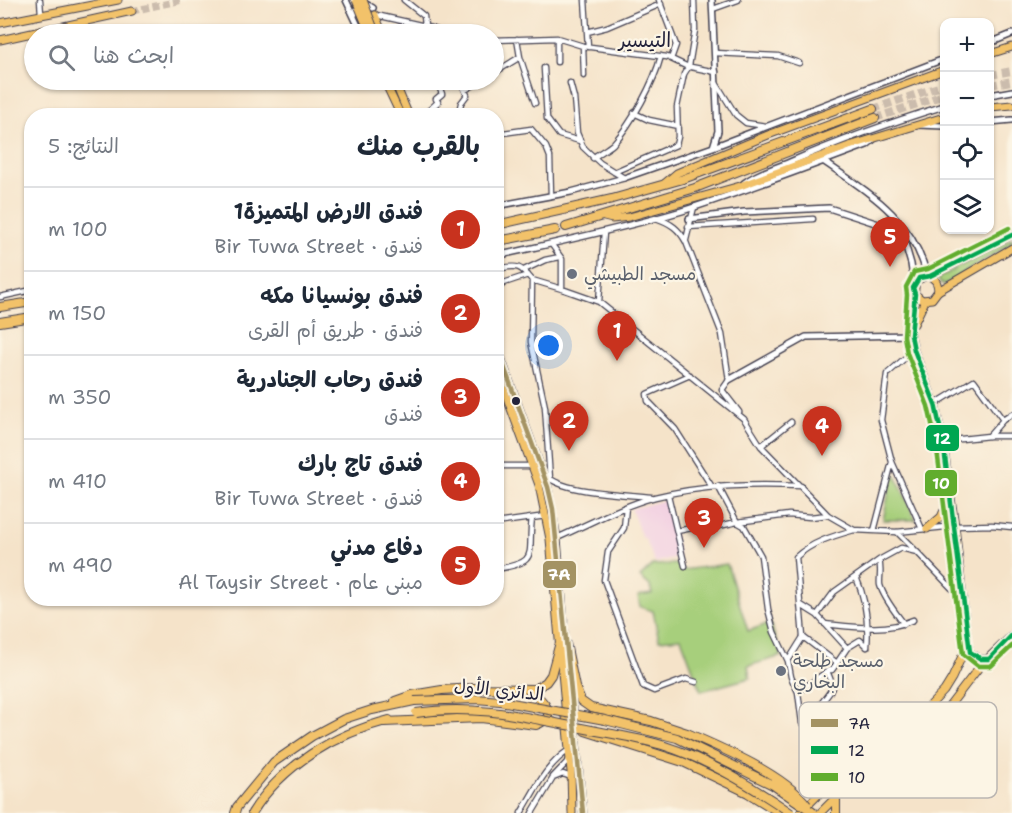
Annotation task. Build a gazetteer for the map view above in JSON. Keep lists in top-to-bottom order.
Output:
{
  "streets": {
    "highway": ["الدائري الأول"]
  },
  "districts": ["التيسير"],
  "places": ["مسجد الطبيشي", "مسجد طلحة البخاري"],
  "lines": ["transit line 10", "transit line 12", "transit line 7A"],
  "legend": ["7A", "12", "10"],
  "page": {
    "map_buttons": ["+", "−"],
    "search": "ابحث هنا",
    "heading": ["بالقرب منك", "النتائج: 5"],
    "list": [
      {
        "mark": "1",
        "name": "فندق الارض المتميزة1",
        "note": "فندق · Bir Tuwa Street",
        "value": "100 m"
      },
      {
        "mark": "2",
        "name": "فندق بونسيانا مكه",
        "note": "فندق · طريق أم القرى",
        "value": "150 m"
      },
      {
        "mark": "3",
        "name": "فندق رحاب الجنادرية",
        "note": "فندق",
        "value": "350 m"
      },
      {
        "mark": "4",
        "name": "فندق تاج بارك",
        "note": "فندق · Bir Tuwa Street",
        "value": "410 m"
      },
      {
        "mark": "5",
        "name": "دفاع مدني",
        "note": "مبنى عام · Al Taysir Street",
        "value": "490 m"
      }
    ],
    "pins": [
      "5",
      "1",
      "2",
      "4",
      "3"
    ]
  }
}
